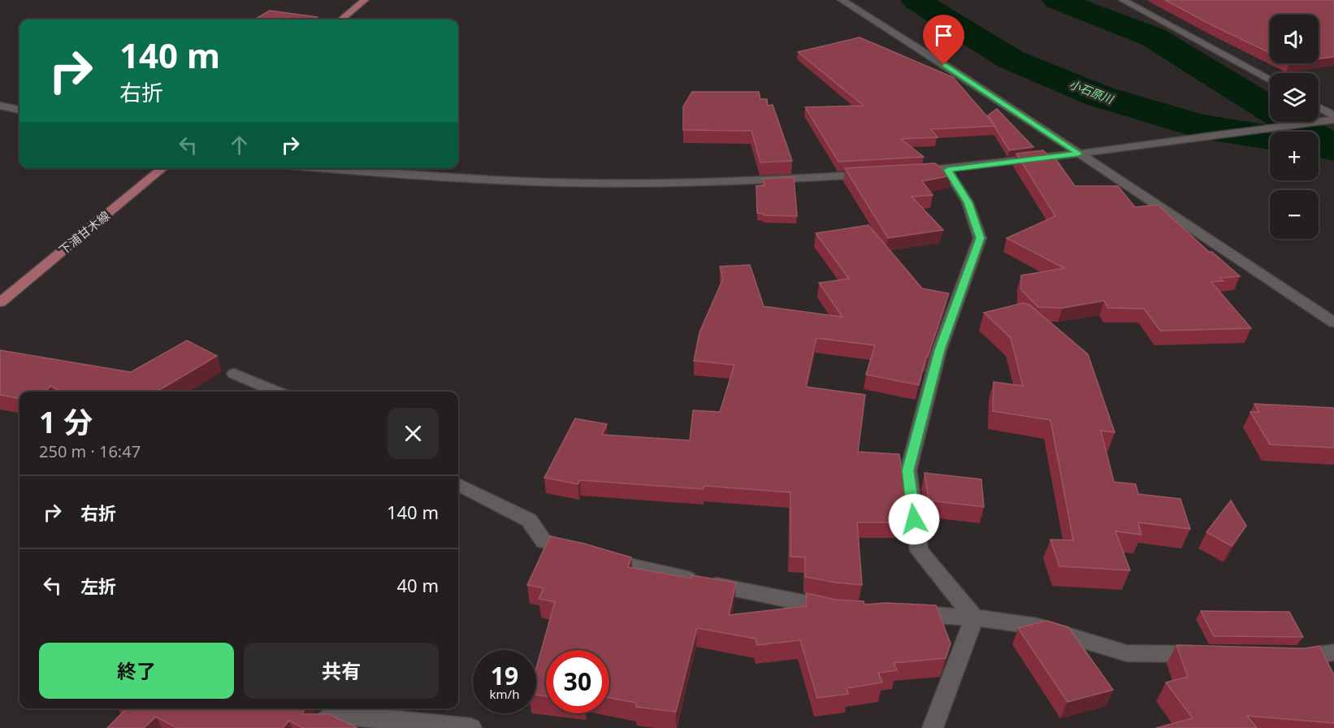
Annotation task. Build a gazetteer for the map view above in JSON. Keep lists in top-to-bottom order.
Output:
{
  "streets": {
    "main road": ["下浦甘木線"]
  },
  "water": ["小石原川"],
  "page": {
    "map_buttons": ["+", "−"],
    "turn": ["140 m", "右折"],
    "heading": ["1 分", "250 m · 16:47"],
    "list": [
      {
        "name": "右折",
        "value": "140 m"
      },
      {
        "name": "左折",
        "value": "40 m"
      }
    ],
    "buttons": ["終了", "共有"],
    "speed": "19 km/h",
    "limit": "30"
  }
}
